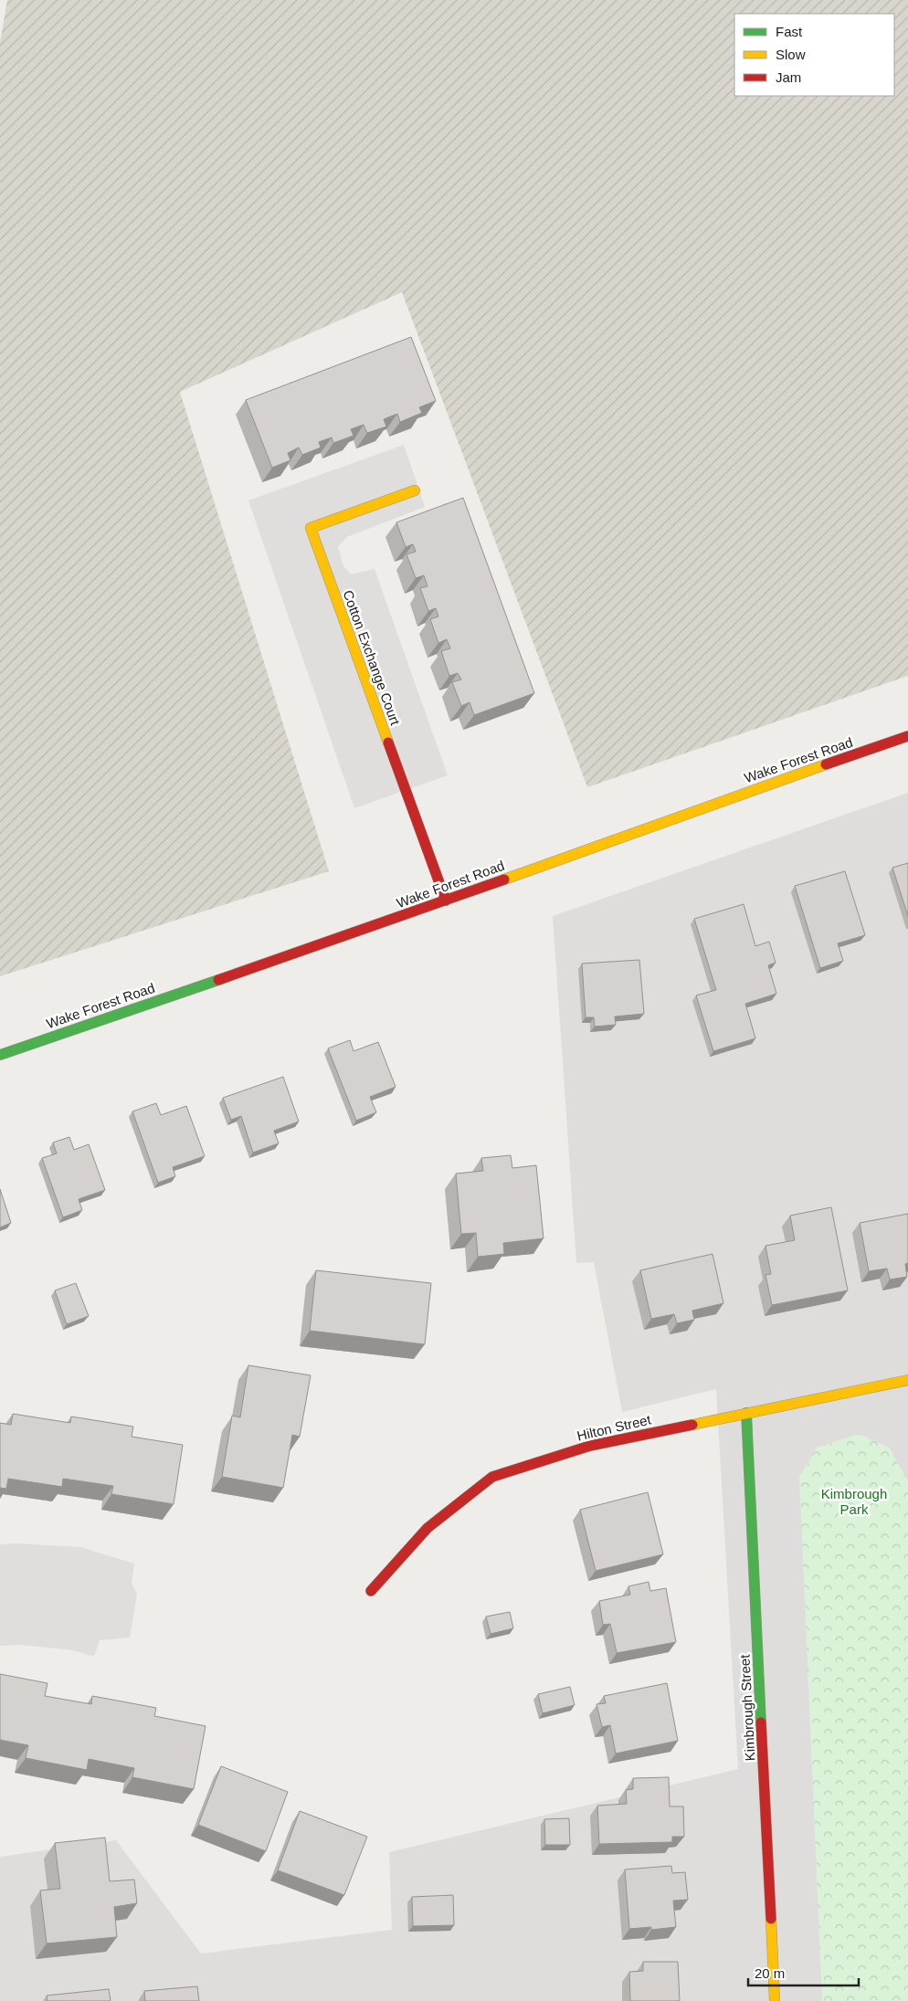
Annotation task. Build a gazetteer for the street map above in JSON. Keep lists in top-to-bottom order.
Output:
{
  "streets": {
    "street": [
      "Cotton Exchange Court",
      "Wake Forest Road",
      "Hilton Street",
      "Kimbrough Street"
    ]
  },
  "crossings": [
    ["Cotton Exchange Court", "Wake Forest Road"],
    ["Hilton Street", "Kimbrough Street"]
  ],
  "parks": ["Kimbrough Park"],
  "legend": ["Fast", "Slow", "Jam"],
  "scale_bar": "20 m"
}
